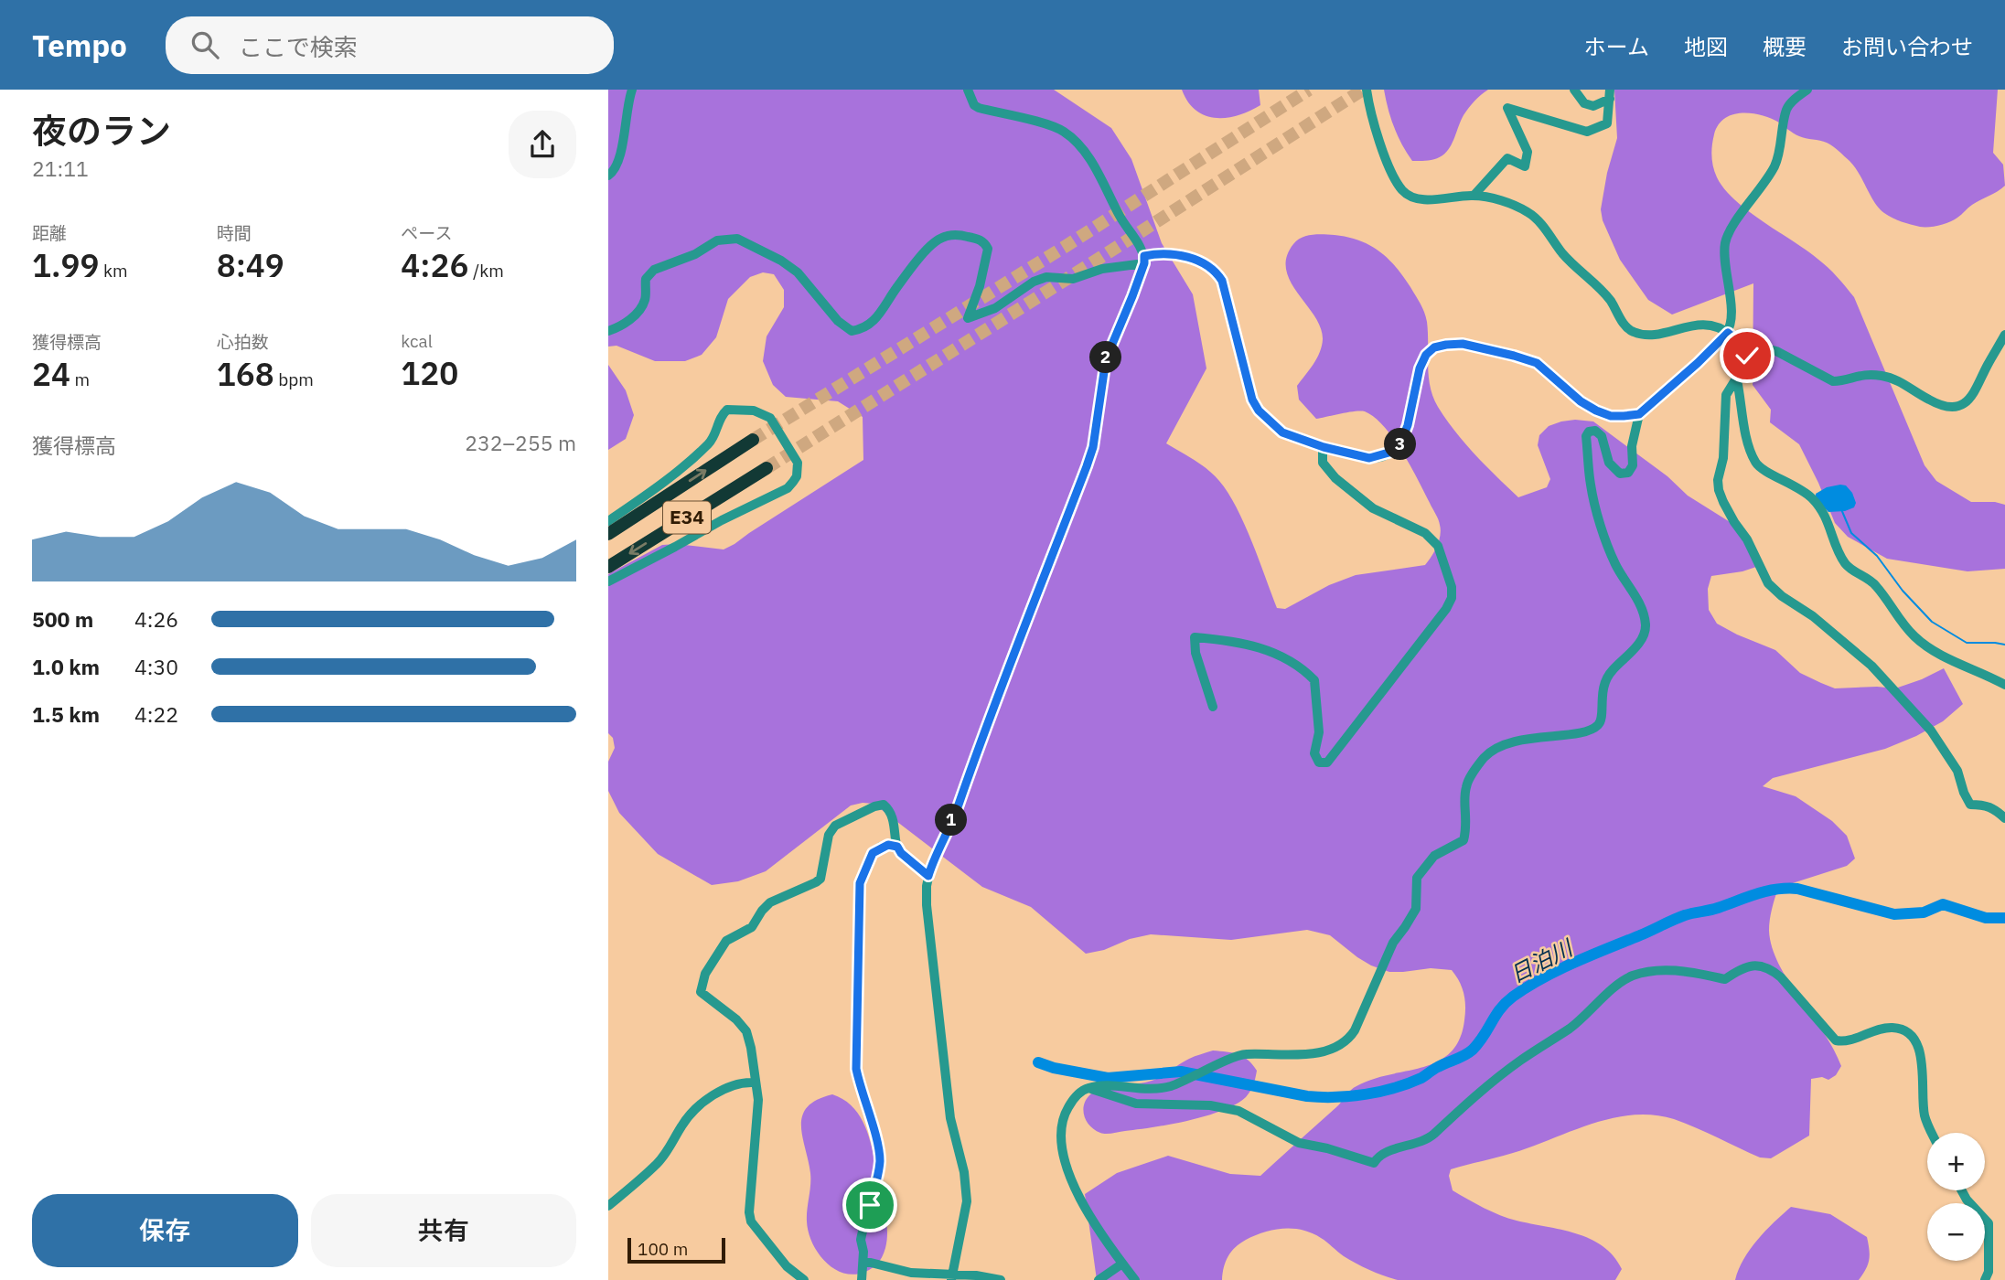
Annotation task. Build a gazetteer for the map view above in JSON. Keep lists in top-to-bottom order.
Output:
{
  "streets": {
    "highway": ["E34"]
  },
  "water": ["日泊川"],
  "scale_bar": "100 m",
  "page": {
    "header": "Tempo",
    "search": "ここで検索",
    "nav": [
      "ホーム",
      "地図",
      "概要",
      "お問い合わせ"
    ],
    "heading": ["夜のラン", "21:11"],
    "stats": [
      ["距離", "1.99 km"],
      ["時間", "8:49"],
      ["ペース", "4:26 /km"],
      ["獲得標高", "24 m"],
      ["心拍数", "168 bpm"],
      ["kcal", "120"]
    ],
    "pins": ["2", "3", "1"],
    "chart": ["獲得標高", "232–255 m"],
    "list": [
      {
        "name": "500 m",
        "note": "4:26"
      },
      {
        "name": "1.0 km",
        "note": "4:30"
      },
      {
        "name": "1.5 km",
        "note": "4:22"
      }
    ],
    "map_buttons": ["+", "−"],
    "buttons": ["保存", "共有"],
    "scale": "100 m"
  }
}
